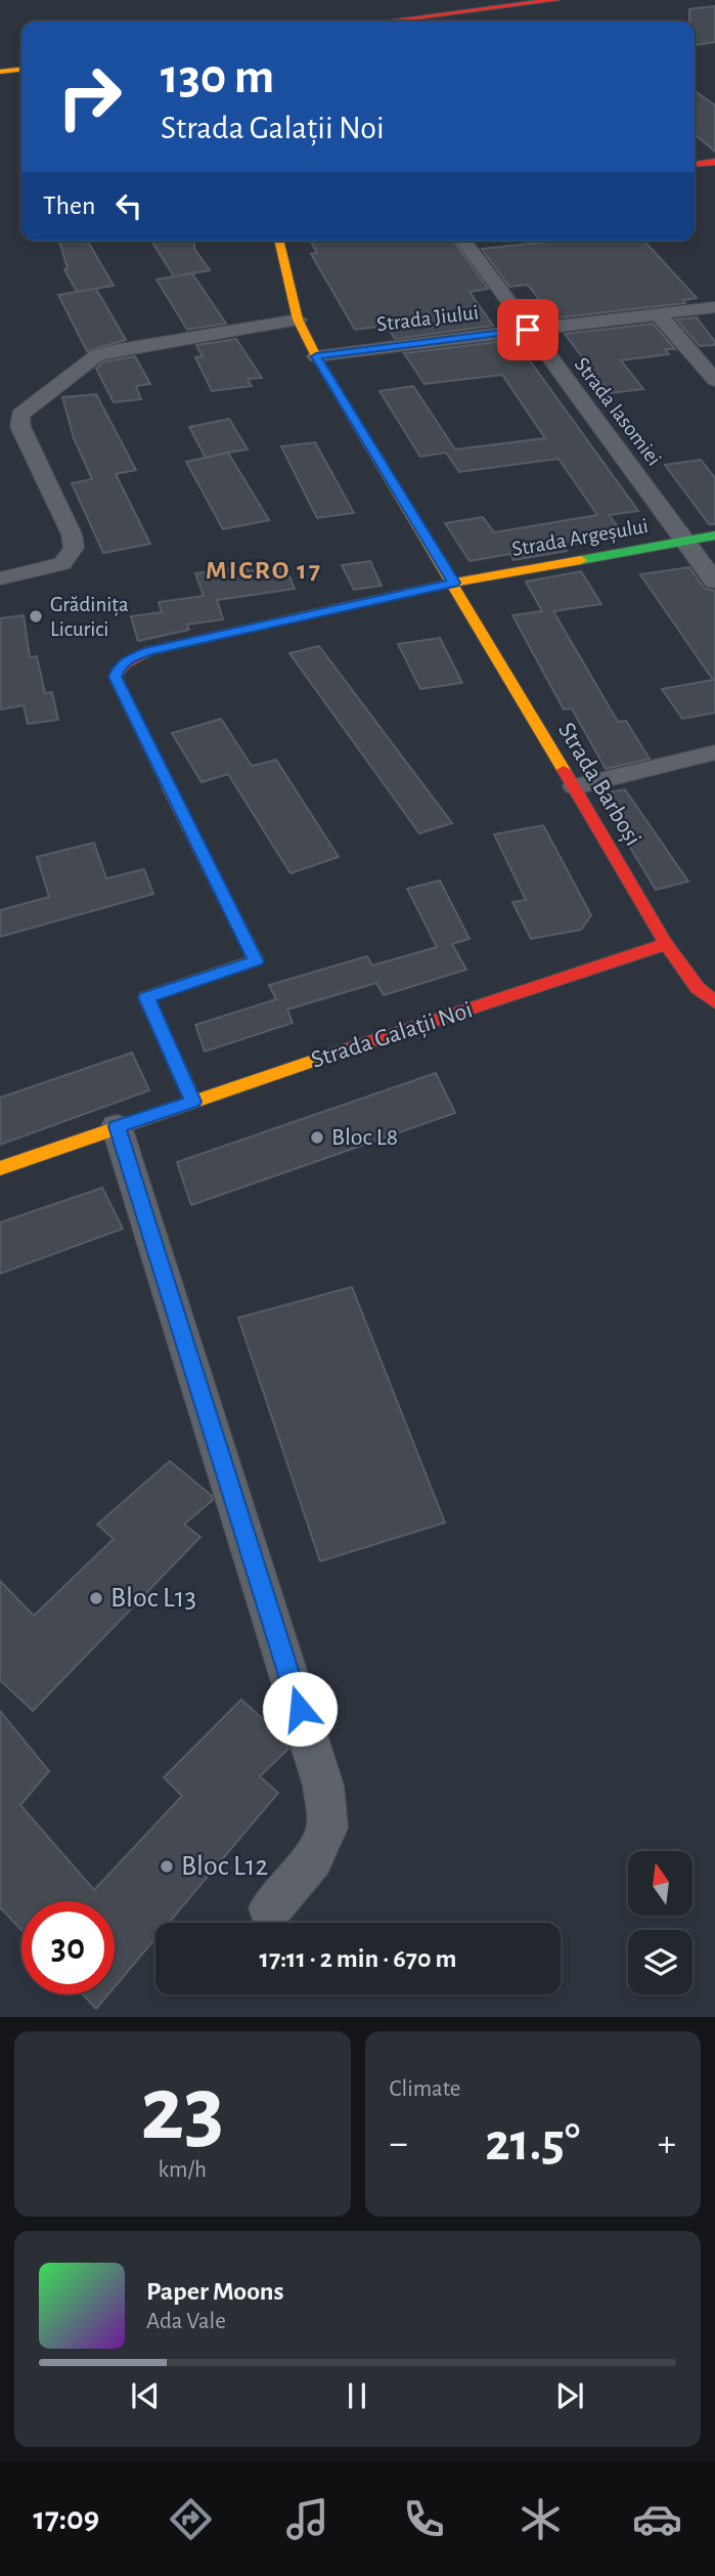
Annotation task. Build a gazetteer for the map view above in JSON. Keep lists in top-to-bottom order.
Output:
{
  "streets": {
    "street": [
      "Strada Jiului",
      "Strada Iasomiei",
      "Strada Argeșului",
      "Strada Barboși",
      "Strada Galații Noi"
    ]
  },
  "crossings": [
    ["Strada Jiului", "Strada Iasomiei"],
    ["Strada Jiului", "Strada Barboși"],
    ["Strada Iasomiei", "Strada Argeșului"],
    ["Strada Argeșului", "Strada Barboși"],
    ["Strada Barboși", "Strada Galații Noi"]
  ],
  "districts": ["MICRO 17"],
  "places": [
    "Grădinița Licurici",
    "Bloc L8",
    "Bloc L13",
    "Bloc L12"
  ],
  "north": "top",
  "page": {
    "turn": ["130 m", "Strada Galații Noi"],
    "then": "Then",
    "limit": "30",
    "trip": "17:11 · 2 min · 670 m",
    "tile": [
      ["23", "km/h"],
      "Climate"
    ],
    "heat": ["−", "21.5°", "+"],
    "song": ["Paper Moons", "Ada Vale"],
    "tabs": "17:09"
  }
}
